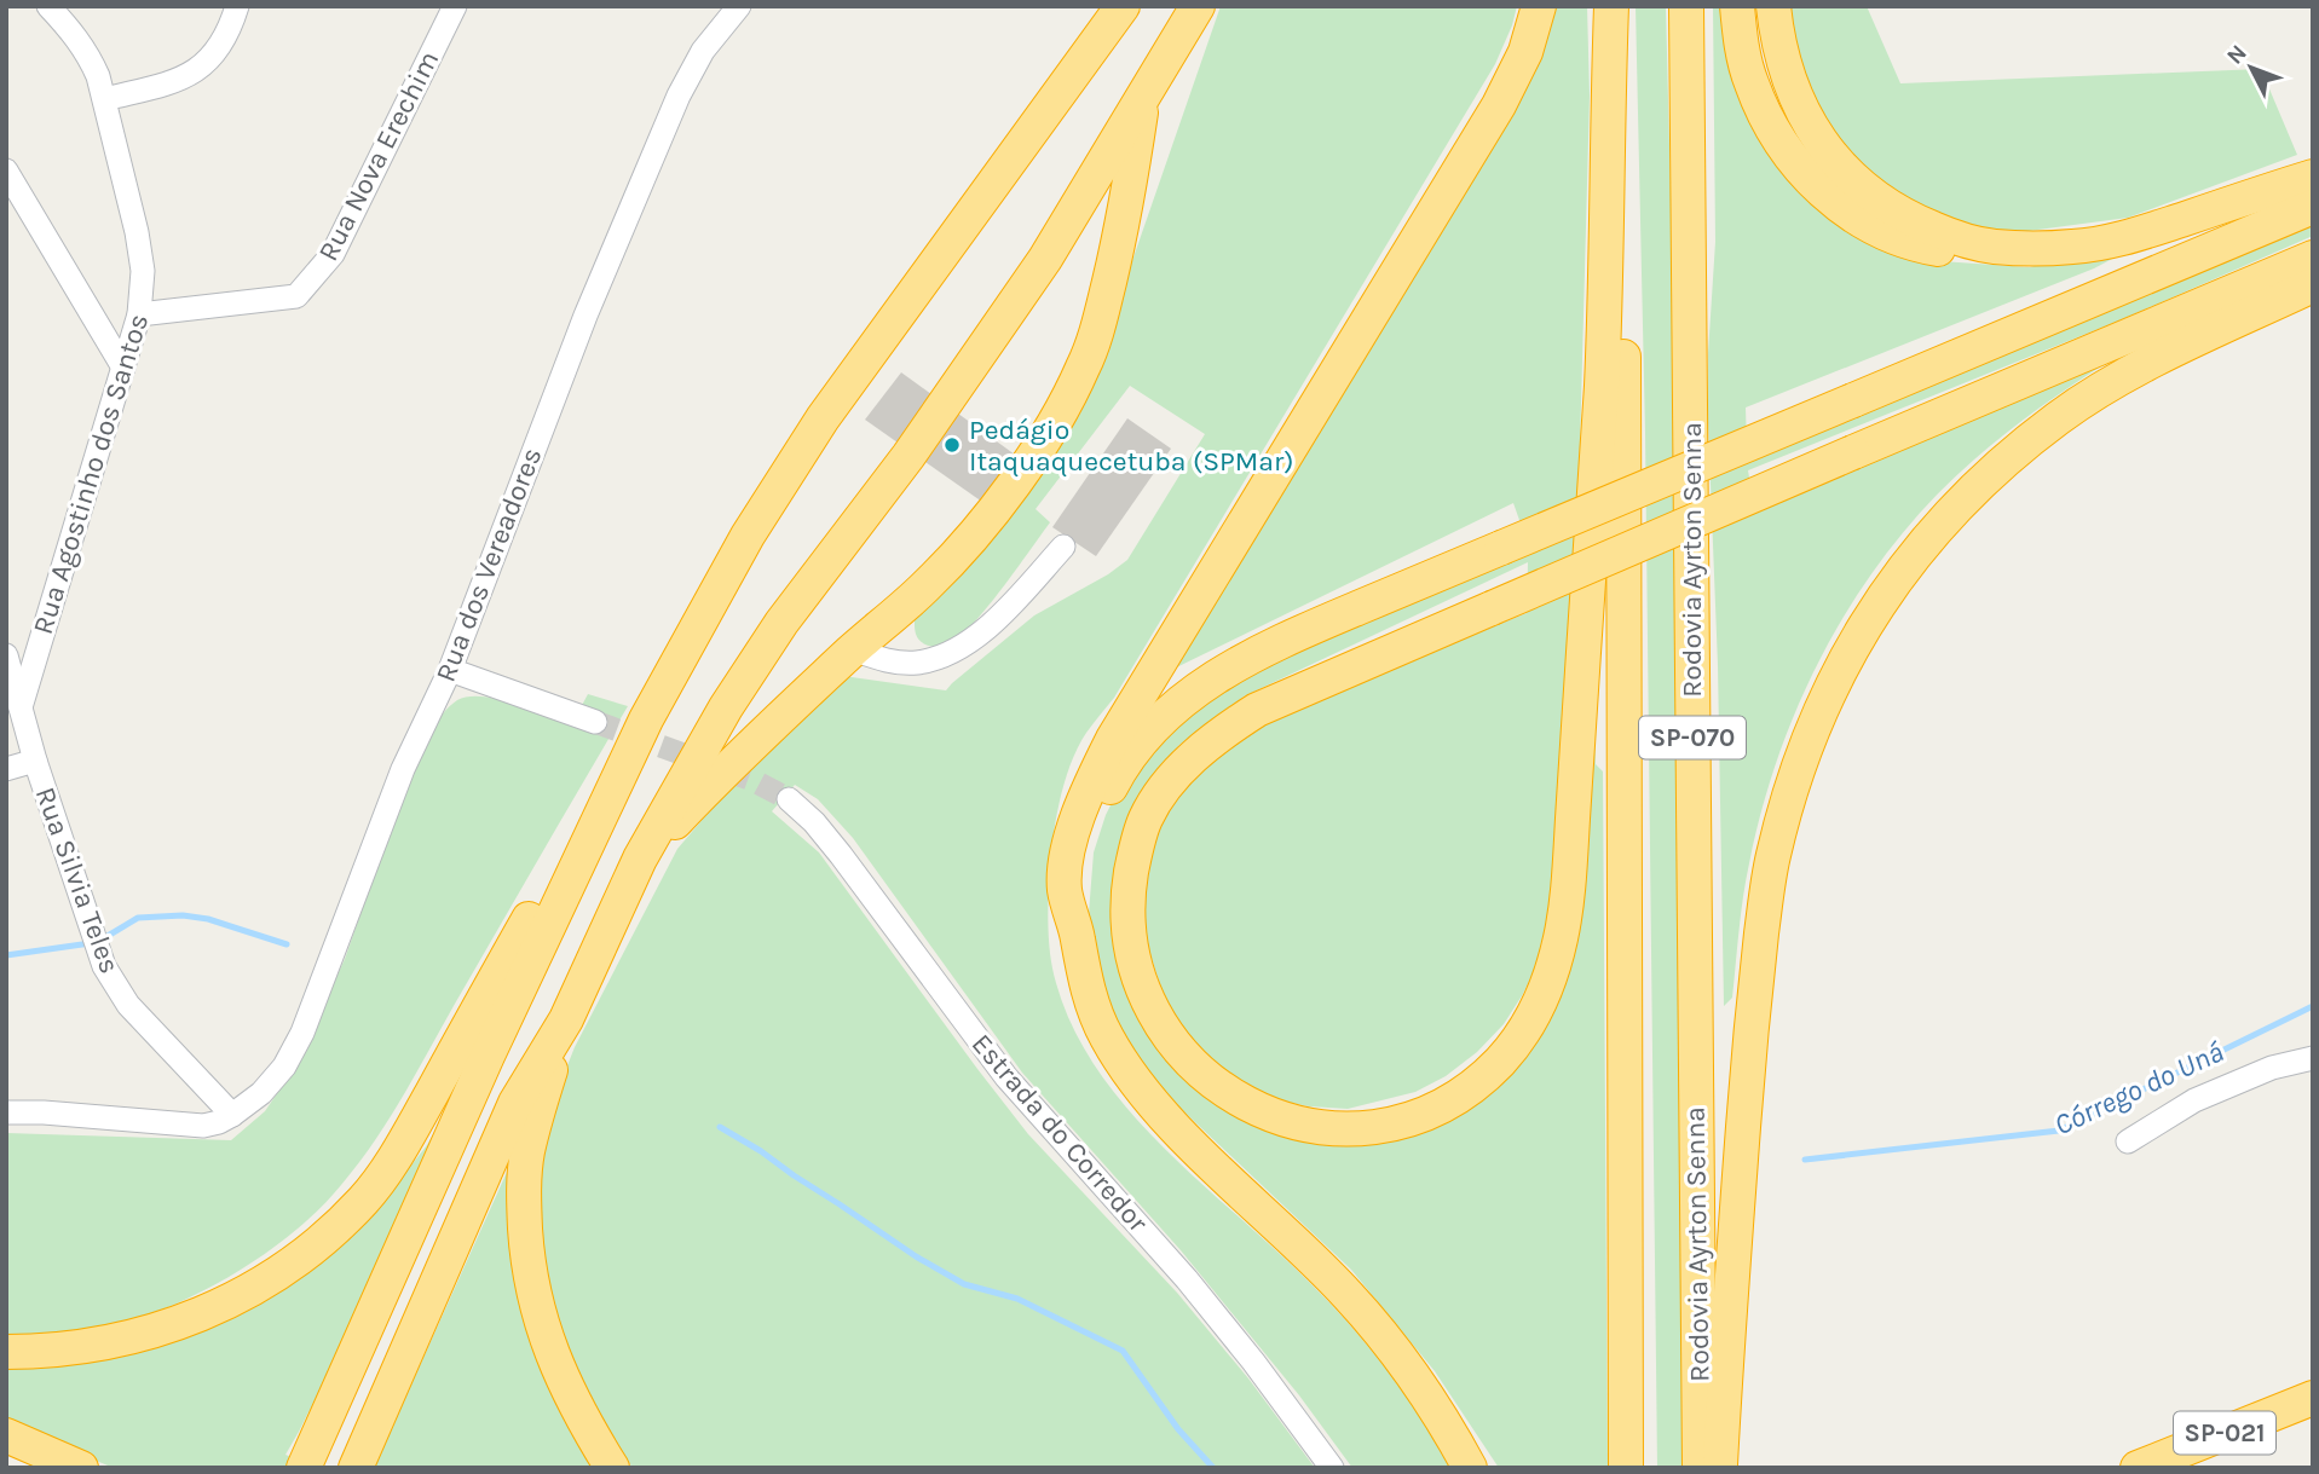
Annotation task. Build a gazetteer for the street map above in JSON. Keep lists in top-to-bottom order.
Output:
{
  "streets": {
    "highway": ["Rodovia Ayrton Senna", "SP-070", "SP-021"],
    "street": [
      "Rua Nova Erechim",
      "Rua Agostinho dos Santos",
      "Rua dos Vereadores",
      "Rua Silvia Teles",
      "Estrada do Corredor"
    ]
  },
  "crossings": [
    ["Rua Nova Erechim", "Rua Agostinho dos Santos"],
    ["Rua Agostinho dos Santos", "Rua Silvia Teles"],
    ["Rua dos Vereadores", "Rua Silvia Teles"]
  ],
  "water": ["Córrego do Uná"],
  "places": ["Pedágio Itaquaquecetuba (SPMar)"],
  "north": "top left"
}
